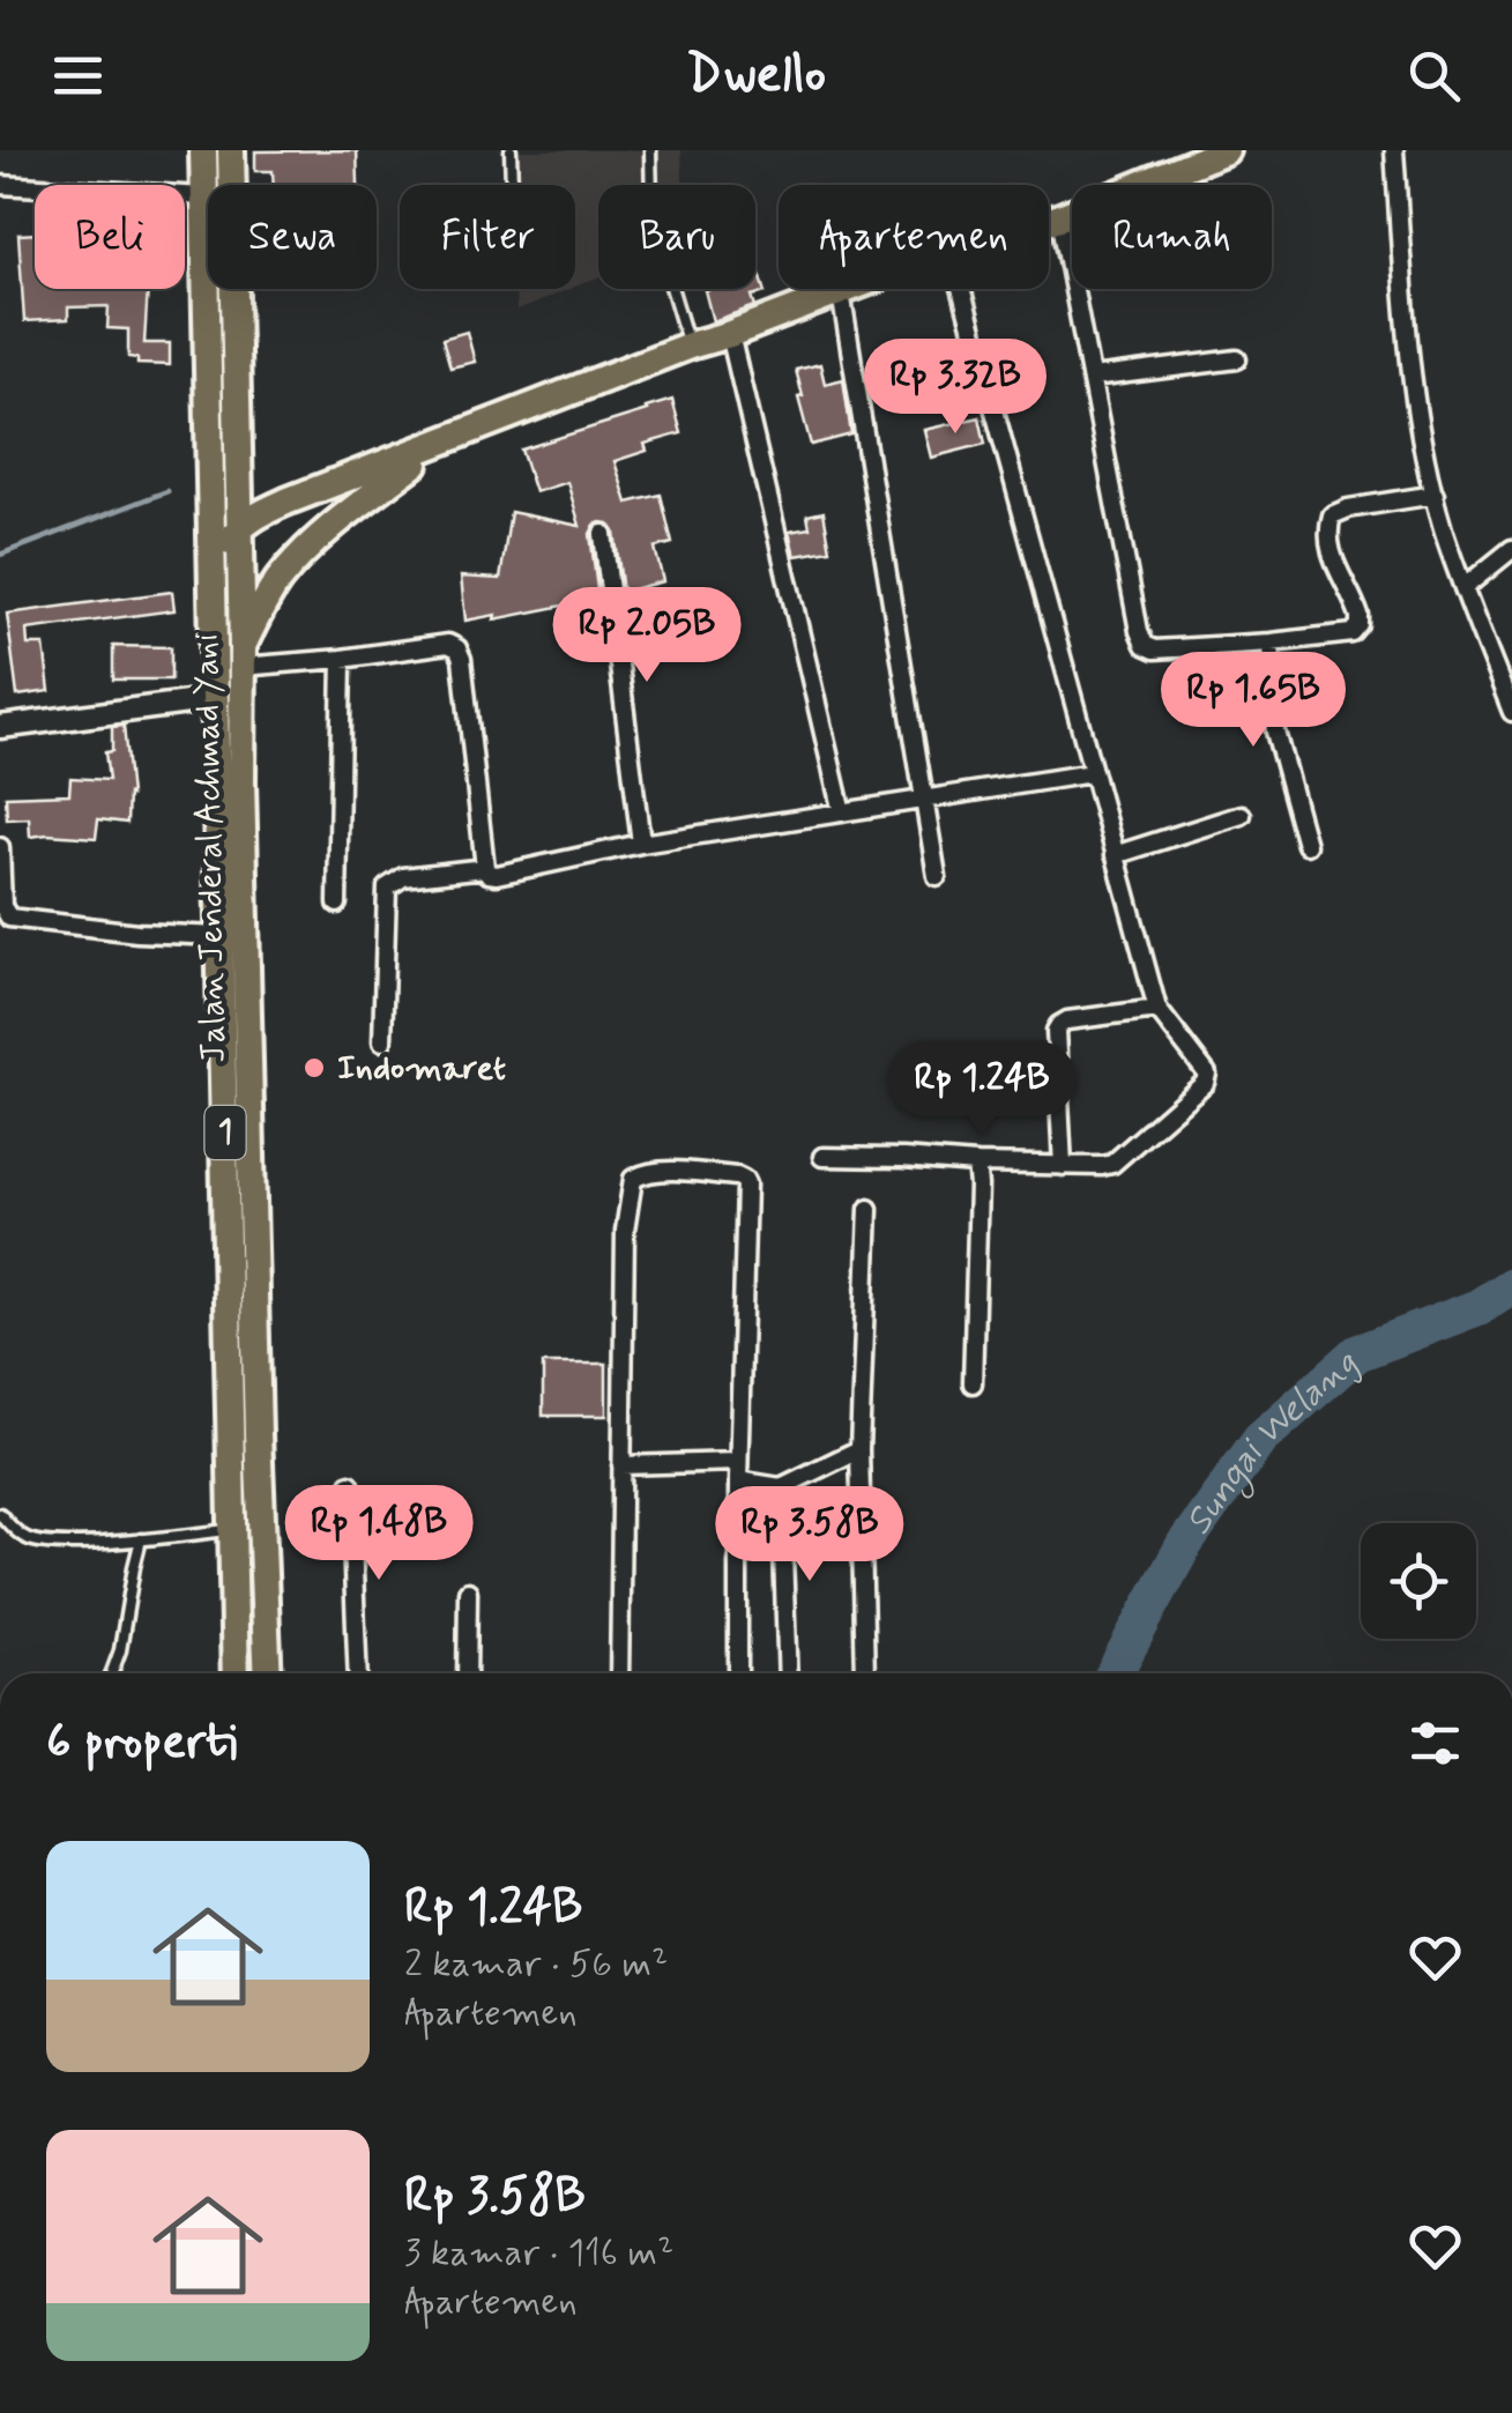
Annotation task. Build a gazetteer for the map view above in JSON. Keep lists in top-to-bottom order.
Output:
{
  "streets": {
    "highway": ["Jalan Jenderal Achmad Yani", "1"]
  },
  "water": ["Sungai Welang"],
  "places": ["Indomaret"],
  "page": {
    "header": "Dwello",
    "chip": [
      "Beli",
      "Sewa",
      "Filter",
      "Baru",
      "Apartemen",
      "Rumah"
    ],
    "price": [
      "Rp 3.32B",
      "Rp 2.05B",
      "Rp 1.65B",
      "Rp 1.24B",
      "Rp 1.48B",
      "Rp 3.58B"
    ],
    "heading": "6 properti",
    "list": [
      {
        "name": "Rp 1.24B",
        "note": "2 kamar · 56 m² · Apartemen"
      },
      {
        "name": "Rp 3.58B",
        "note": "3 kamar · 116 m² · Apartemen"
      }
    ]
  }
}
